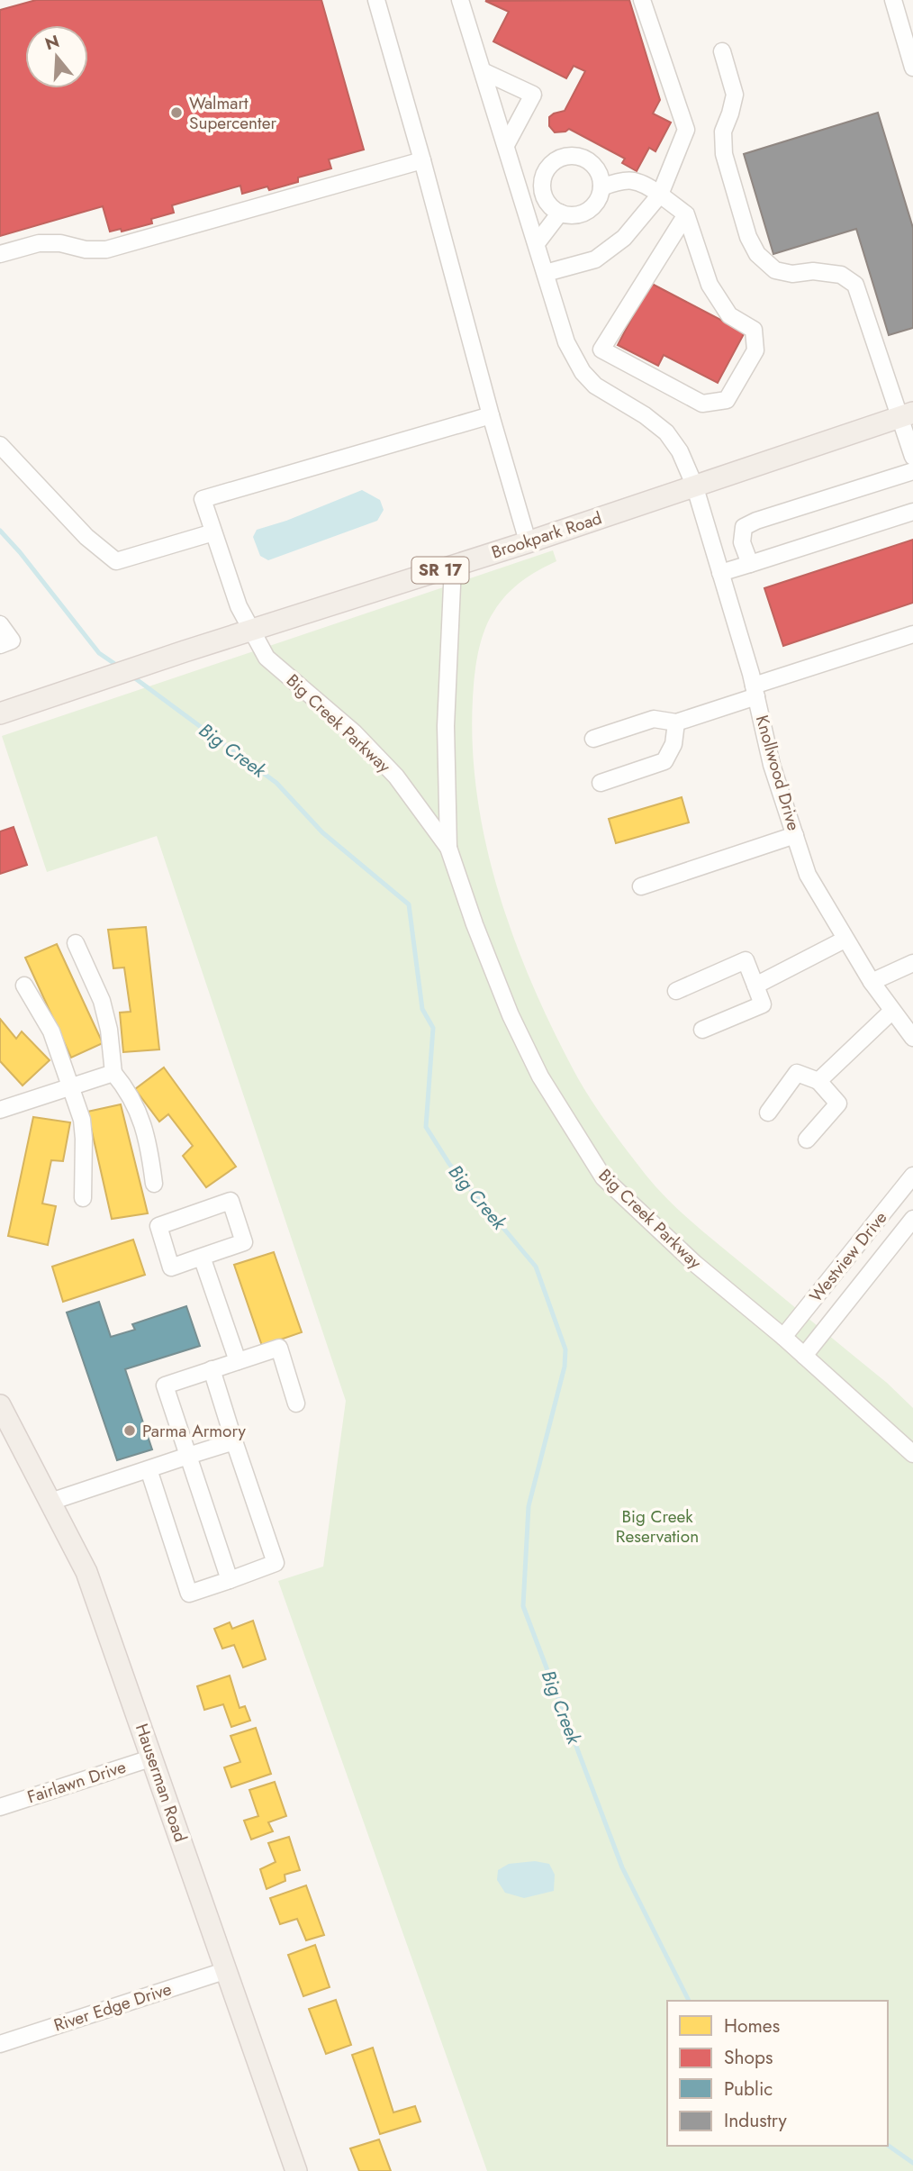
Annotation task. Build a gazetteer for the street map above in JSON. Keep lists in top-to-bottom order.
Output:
{
  "streets": {
    "main road": ["Brookpark Road", "SR 17", "Hauserman Road"],
    "street": [
      "Big Creek Parkway",
      "Knollwood Drive",
      "Westview Drive",
      "Fairlawn Drive",
      "River Edge Drive"
    ]
  },
  "crossings": [
    ["Brookpark Road", "Big Creek Parkway"],
    ["Brookpark Road", "Knollwood Drive"],
    ["Big Creek Parkway", "Westview Drive"],
    ["Fairlawn Drive", "Hauserman Road"],
    ["Hauserman Road", "River Edge Drive"]
  ],
  "water": ["Big Creek"],
  "parks": ["Big Creek Reservation"],
  "places": ["Walmart Supercenter", "Parma Armory"],
  "legend": [
    "Homes",
    "Shops",
    "Public",
    "Industry"
  ],
  "north": "top"
}
